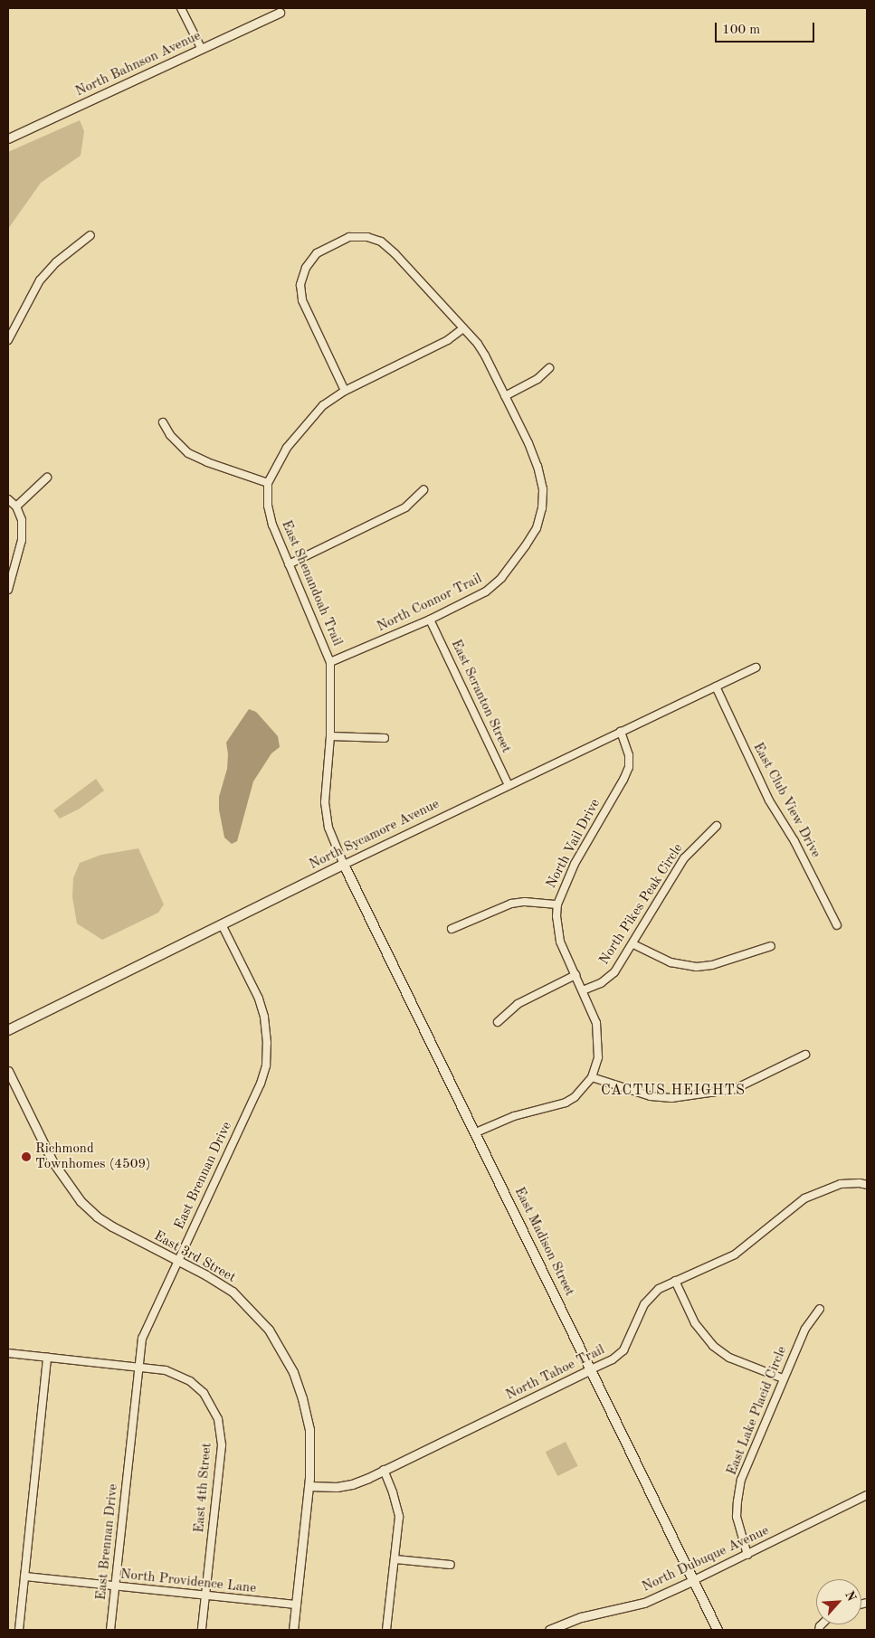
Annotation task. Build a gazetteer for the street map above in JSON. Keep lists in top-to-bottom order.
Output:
{
  "streets": {
    "main road": ["North Sycamore Avenue", "East Madison Street"],
    "street": [
      "North Bahnson Avenue",
      "East Shenandoah Trail",
      "North Connor Trail",
      "East Scranton Street",
      "East Club View Drive",
      "North Vail Drive",
      "North Pikes Peak Circle",
      "East Brennan Drive",
      "East 3rd Street",
      "North Tahoe Trail",
      "East Lake Placid Circle",
      "East 4th Street",
      "North Dubuque Avenue",
      "North Providence Lane"
    ]
  },
  "crossings": [
    ["East Shenandoah Trail", "North Connor Trail"],
    ["East Shenandoah Trail", "North Sycamore Avenue"],
    ["East Shenandoah Trail", "East Madison Street"],
    ["North Connor Trail", "East Scranton Street"],
    ["East Scranton Street", "North Sycamore Avenue"],
    ["East Club View Drive", "North Sycamore Avenue"],
    ["North Sycamore Avenue", "North Vail Drive"],
    ["North Sycamore Avenue", "East Brennan Drive"],
    ["North Sycamore Avenue", "East Madison Street"],
    ["North Vail Drive", "North Pikes Peak Circle"],
    ["North Vail Drive", "East Madison Street"],
    ["East Brennan Drive", "East 3rd Street"],
    ["East Brennan Drive", "East 4th Street"],
    ["East Brennan Drive", "North Providence Lane"],
    ["East Madison Street", "North Tahoe Trail"],
    ["East Madison Street", "North Dubuque Avenue"],
    ["East 3rd Street", "North Tahoe Trail"],
    ["East 3rd Street", "North Providence Lane"],
    ["East Lake Placid Circle", "North Dubuque Avenue"],
    ["East 4th Street", "North Providence Lane"]
  ],
  "districts": ["CACTUS HEIGHTS"],
  "places": ["Richmond Townhomes (4509)"],
  "scale_bar": "100 m",
  "north": "top right"
}
